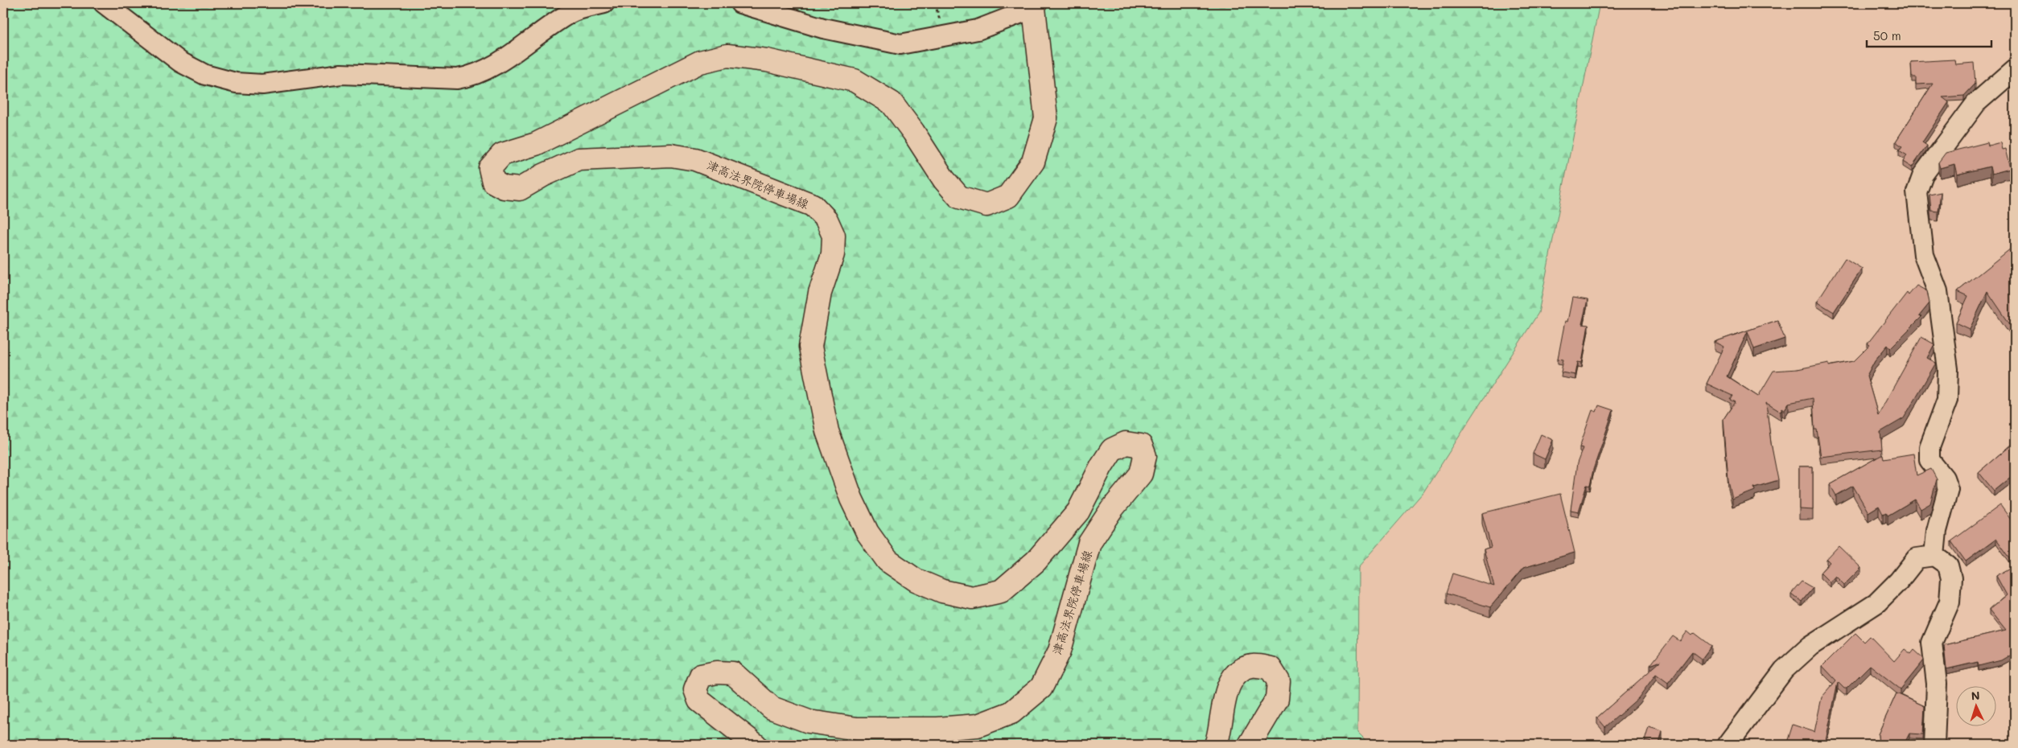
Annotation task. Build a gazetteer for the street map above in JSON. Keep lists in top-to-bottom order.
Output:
{
  "streets": {
    "main road": ["津高法界院停車場線"]
  },
  "scale_bar": "50 m",
  "north": "top"
}
